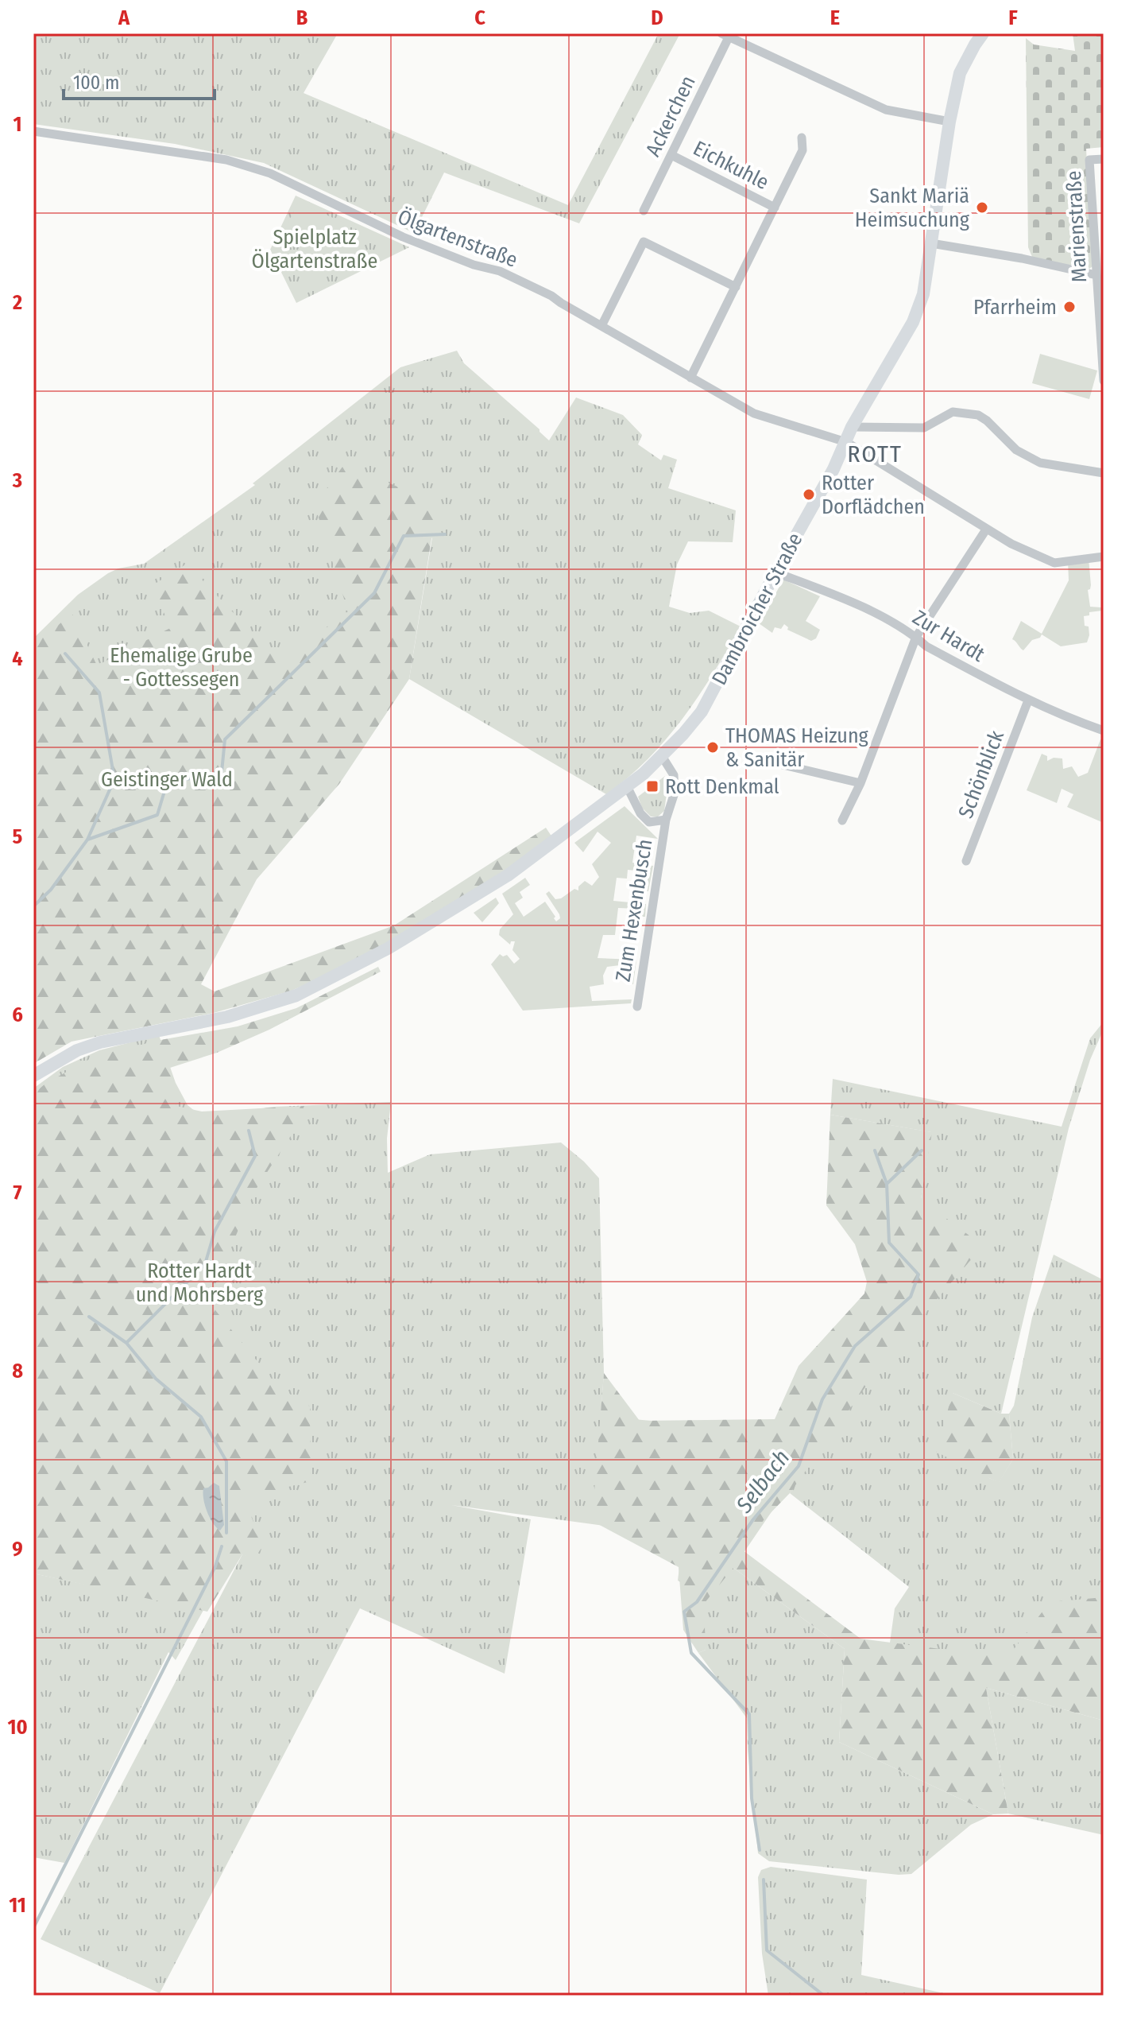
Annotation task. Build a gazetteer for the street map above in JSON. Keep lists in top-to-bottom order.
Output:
{
  "streets": {
    "street": [
      "Ackerchen",
      "Eichkuhle",
      "Marienstraße",
      "Ölgartenstraße",
      "Dambroicher Straße",
      "Zur Hardt",
      "Schönblick",
      "Zum Hexenbusch"
    ]
  },
  "crossings": [
    ["Ackerchen", "Eichkuhle"],
    ["Eichkuhle", "Ölgartenstraße"],
    ["Ölgartenstraße", "Dambroicher Straße"],
    ["Dambroicher Straße", "Zur Hardt"],
    ["Dambroicher Straße", "Zum Hexenbusch"],
    ["Zur Hardt", "Schönblick"]
  ],
  "districts": ["ROTT"],
  "water": ["Selbach"],
  "parks": [
    "Spielplatz Ölgartenstraße",
    "Ehemalige Grube - Gottessegen",
    "Geistinger Wald",
    "Rotter Hardt und Mohrsberg"
  ],
  "places": {
    "other": [
      "Sankt Mariä Heimsuchung",
      "Pfarrheim",
      "Rotter Dorflädchen",
      "THOMAS Heizung & Sanitär"
    ],
    "transit": ["Rott Denkmal"]
  },
  "scale_bar": "100 m",
  "grid": {
    "columns": [
      "A",
      "B",
      "C",
      "D",
      "E",
      "F"
    ],
    "rows": [
      "1",
      "2",
      "3",
      "4",
      "5",
      "6",
      "7",
      "8",
      "9",
      "10",
      "11"
    ]
  }
}
